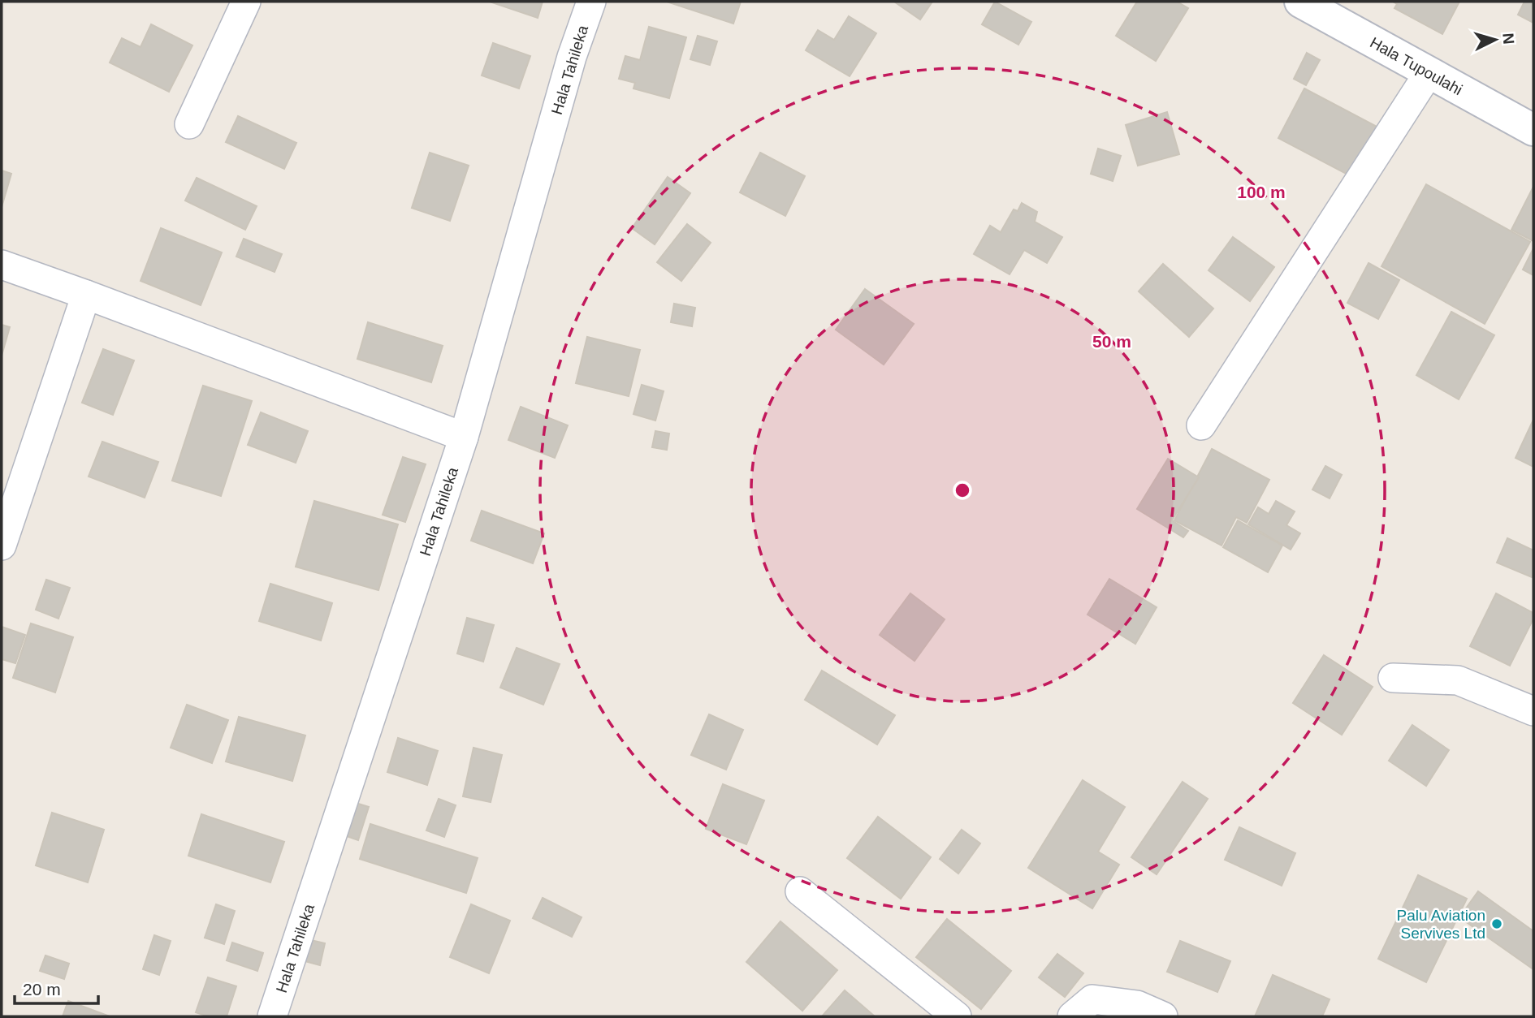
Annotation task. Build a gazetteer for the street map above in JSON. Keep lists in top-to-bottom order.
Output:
{
  "streets": {
    "main road": ["Hala Tupoulahi"],
    "street": ["Hala Tahileka"]
  },
  "places": ["Palu Aviation Servives Ltd"],
  "scale_bar": "20 m",
  "north": "right",
  "rings": ["100 m", "50 m"]
}
